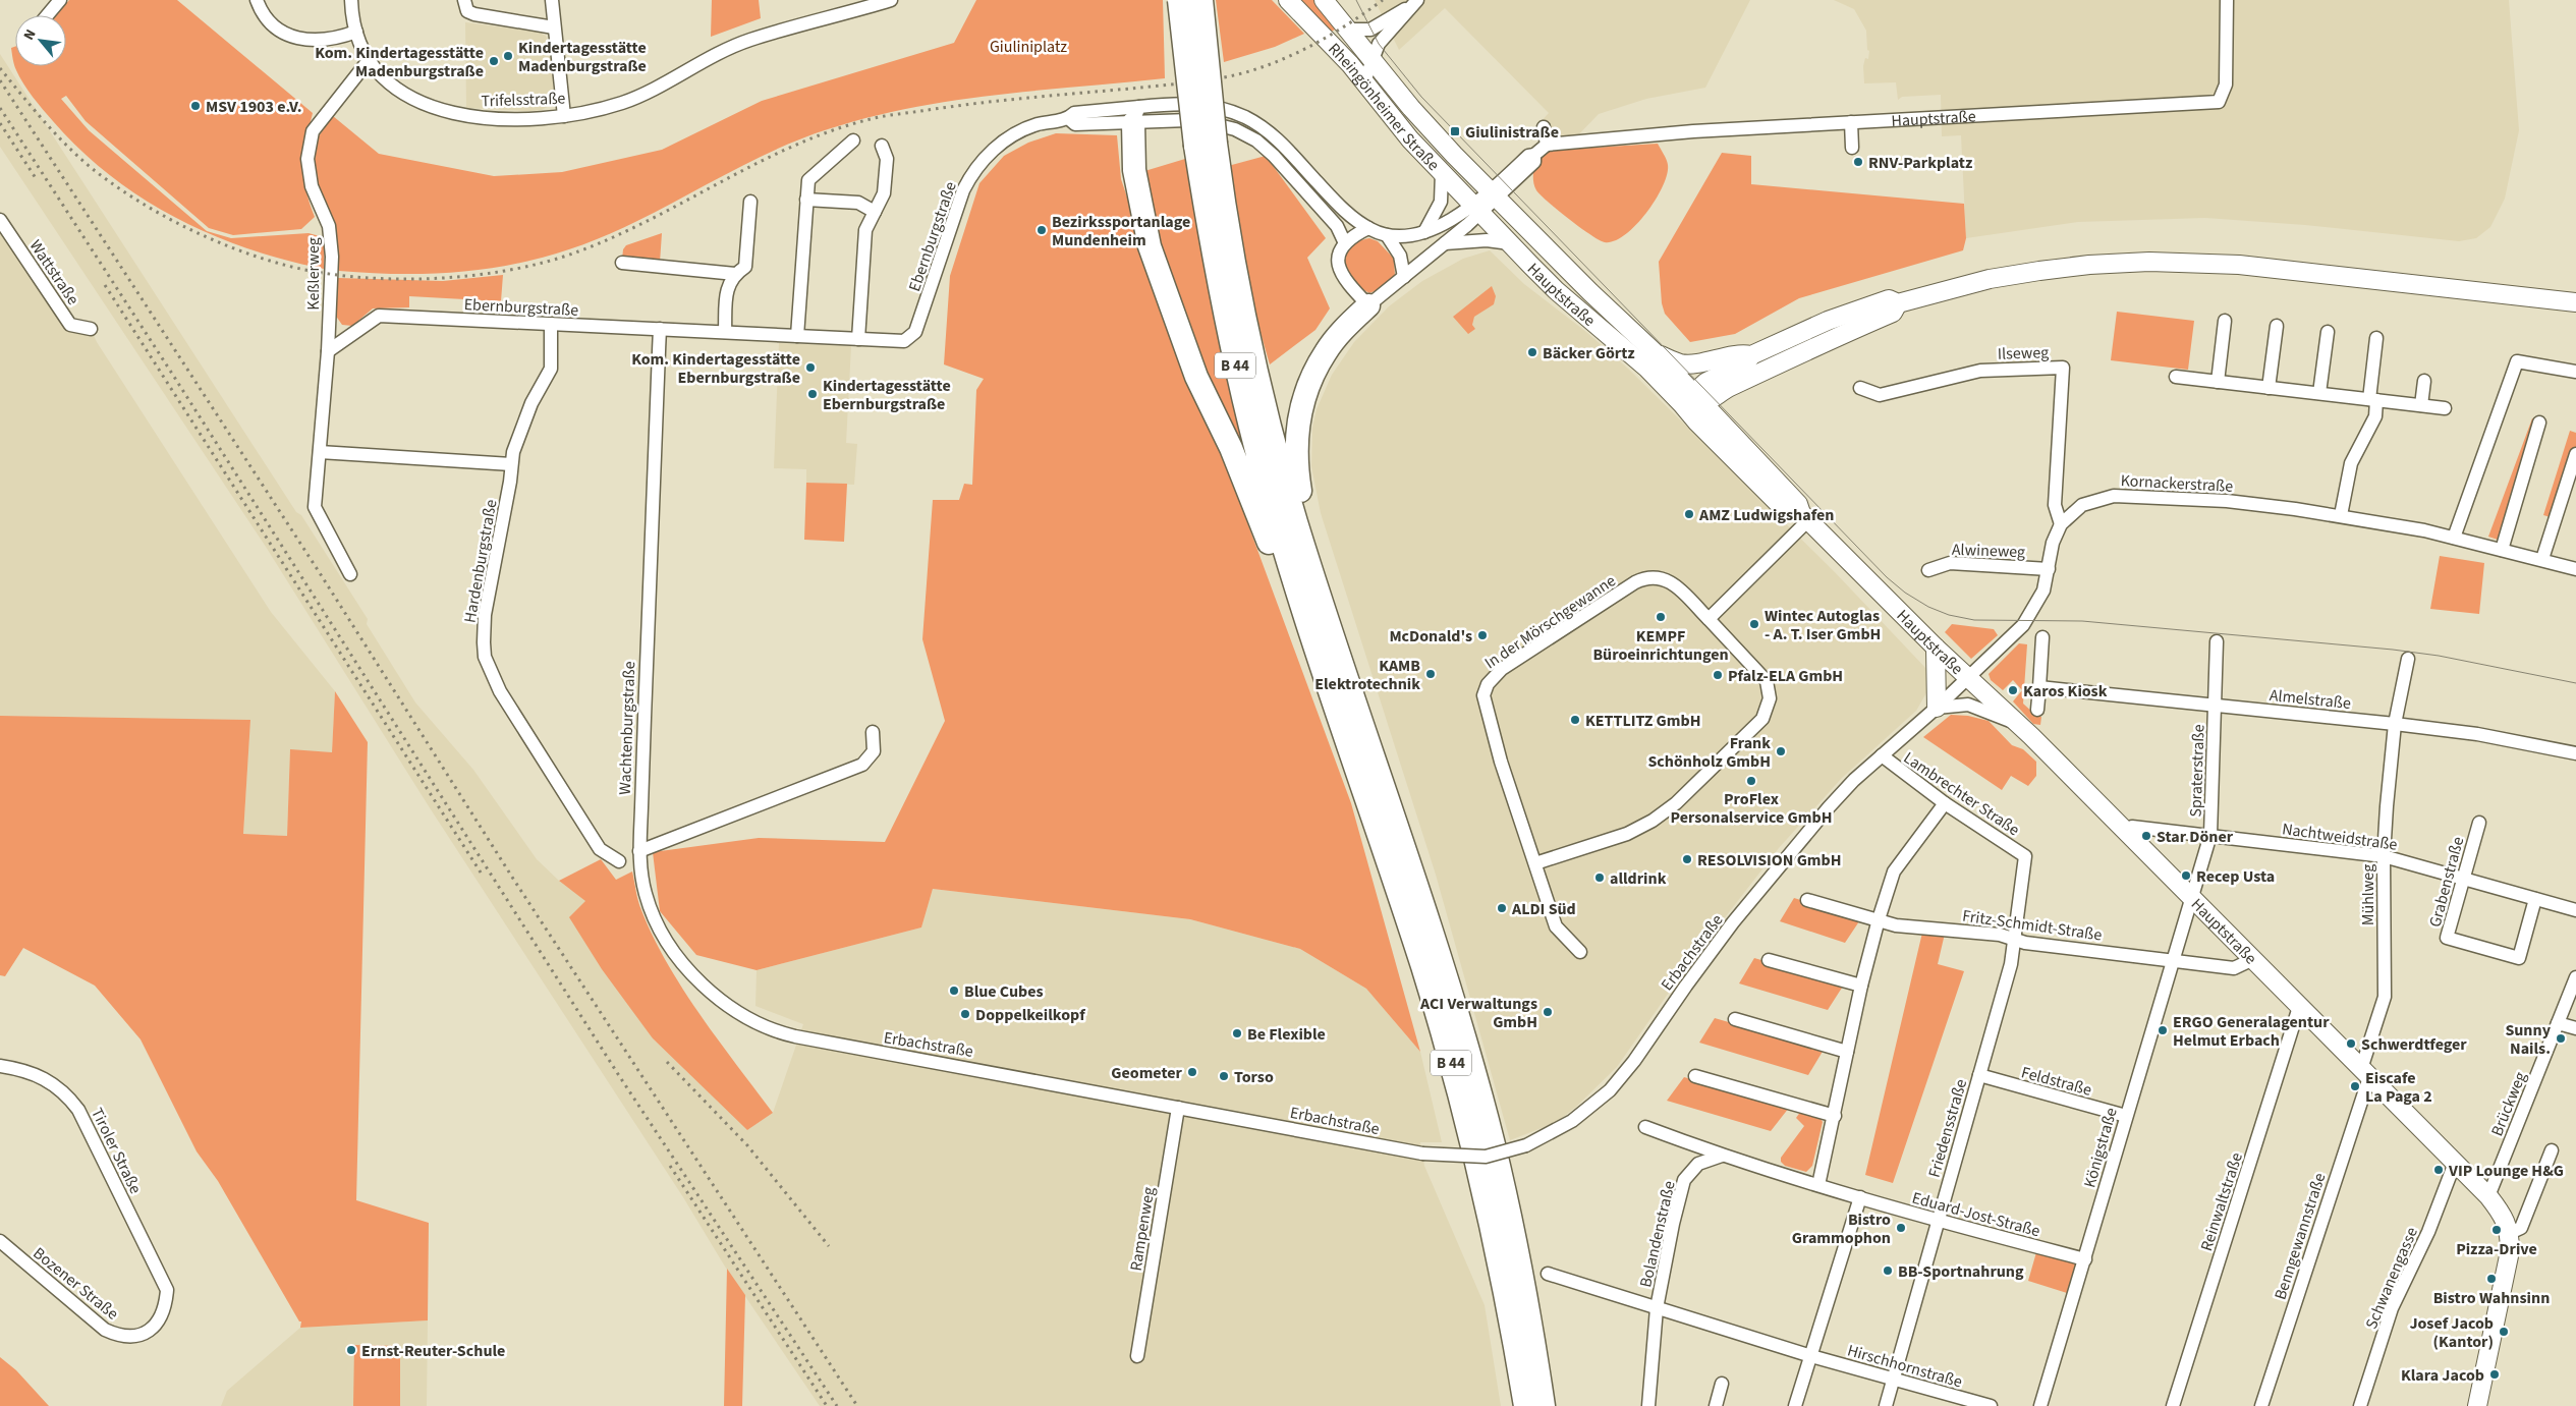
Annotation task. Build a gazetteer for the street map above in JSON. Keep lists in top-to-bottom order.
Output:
{
  "streets": {
    "highway": ["B 44"],
    "main road": ["Rheingönheimer Straße", "Hauptstraße"],
    "street": [
      "Trifelsstraße",
      "Ebernburgstraße",
      "Wattstraße",
      "Keßlerweg",
      "Ilseweg",
      "Kornackerstraße",
      "Alwineweg",
      "Hardenburgstraße",
      "In der Mörschgewanne",
      "Almelstraße",
      "Wachtenburgstraße",
      "Spraterstraße",
      "Lambrechter Straße",
      "Nachtweidstraße",
      "Grabenstraße",
      "Mühlweg",
      "Fritz-Schmidt-Straße",
      "Erbachstraße",
      "Feldstraße",
      "Brückweg",
      "Friedensstraße",
      "Königstraße",
      "Tiroler Straße",
      "Reinwaltstraße",
      "Eduard-Jost-Straße",
      "Rampenweg",
      "Bolandenstraße",
      "Benngewannstraße",
      "Schwanengasse",
      "Bozener Straße",
      "Hirschhornstraße"
    ]
  },
  "crossings": [
    ["Trifelsstraße", "Keßlerweg"],
    ["Rheingönheimer Straße", "Hauptstraße"],
    ["Rheingönheimer Straße", "Ebernburgstraße"],
    ["Hauptstraße", "Ebernburgstraße"],
    ["Hauptstraße", "Kornackerstraße"],
    ["Hauptstraße", "Spraterstraße"],
    ["Hauptstraße", "Nachtweidstraße"],
    ["Hauptstraße", "Mühlweg"],
    ["Hauptstraße", "Fritz-Schmidt-Straße"],
    ["Hauptstraße", "Erbachstraße"],
    ["Hauptstraße", "Brückweg"],
    ["Hauptstraße", "Königstraße"],
    ["Hauptstraße", "Reinwaltstraße"],
    ["Hauptstraße", "Benngewannstraße"],
    ["Hauptstraße", "Schwanengasse"],
    ["Ebernburgstraße", "Keßlerweg"],
    ["Ebernburgstraße", "Hardenburgstraße"],
    ["Ebernburgstraße", "Wachtenburgstraße"],
    ["Ilseweg", "Kornackerstraße"],
    ["Kornackerstraße", "Alwineweg"],
    ["Kornackerstraße", "Erbachstraße"],
    ["Almelstraße", "Spraterstraße"],
    ["Almelstraße", "Mühlweg"],
    ["Wachtenburgstraße", "Erbachstraße"],
    ["Spraterstraße", "Nachtweidstraße"],
    ["Spraterstraße", "Königstraße"],
    ["Lambrechter Straße", "Erbachstraße"],
    ["Lambrechter Straße", "Friedensstraße"],
    ["Nachtweidstraße", "Grabenstraße"],
    ["Nachtweidstraße", "Mühlweg"],
    ["Mühlweg", "Benngewannstraße"],
    ["Fritz-Schmidt-Straße", "Friedensstraße"],
    ["Fritz-Schmidt-Straße", "Königstraße"],
    ["Erbachstraße", "Rampenweg"],
    ["Feldstraße", "Friedensstraße"],
    ["Feldstraße", "Königstraße"],
    ["Friedensstraße", "Eduard-Jost-Straße"],
    ["Friedensstraße", "Hirschhornstraße"],
    ["Königstraße", "Eduard-Jost-Straße"],
    ["Tiroler Straße", "Bozener Straße"],
    ["Eduard-Jost-Straße", "Bolandenstraße"],
    ["Bolandenstraße", "Hirschhornstraße"]
  ],
  "parks": ["Giuliniplatz"],
  "places": {
    "other": [
      "Kindertagesstätte Madenburgstraße",
      "Kom. Kindertagesstätte Madenburgstraße",
      "MSV 1903 e.V.",
      "RNV-Parkplatz",
      "Bezirkssportanlage Mundenheim",
      "Bäcker Görtz",
      "Kom. Kindertagesstätte Ebernburgstraße",
      "Kindertagesstätte Ebernburgstraße",
      "AMZ Ludwigshafen",
      "KEMPF Büroeinrichtungen",
      "Wintec Autoglas - A. T. Iser GmbH",
      "McDonald's",
      "KAMB Elektrotechnik",
      "Pfalz-ELA GmbH",
      "Karos Kiosk",
      "KETTLITZ GmbH",
      "Frank Schönholz GmbH",
      "ProFlex Personalservice GmbH",
      "Star Döner",
      "RESOLVISION GmbH",
      "Recep Usta",
      "alldrink",
      "ALDI Süd",
      "Blue Cubes",
      "ACI Verwaltungs GmbH",
      "Doppelkeilkopf",
      "ERGO Generalagentur Helmut Erbach",
      "Be Flexible",
      "Sunny Nails.",
      "Schwerdtfeger",
      "Geometer",
      "Torso",
      "Eiscafe La Paga 2",
      "VIP Lounge H&G",
      "Bistro Grammophon",
      "Pizza-Drive",
      "BB-Sportnahrung",
      "Bistro Wahnsinn",
      "Josef Jacob (Kantor)",
      "Ernst-Reuter-Schule",
      "Klara Jacob"
    ],
    "transit": ["Giulinistraße"]
  },
  "north": "top left"
}
